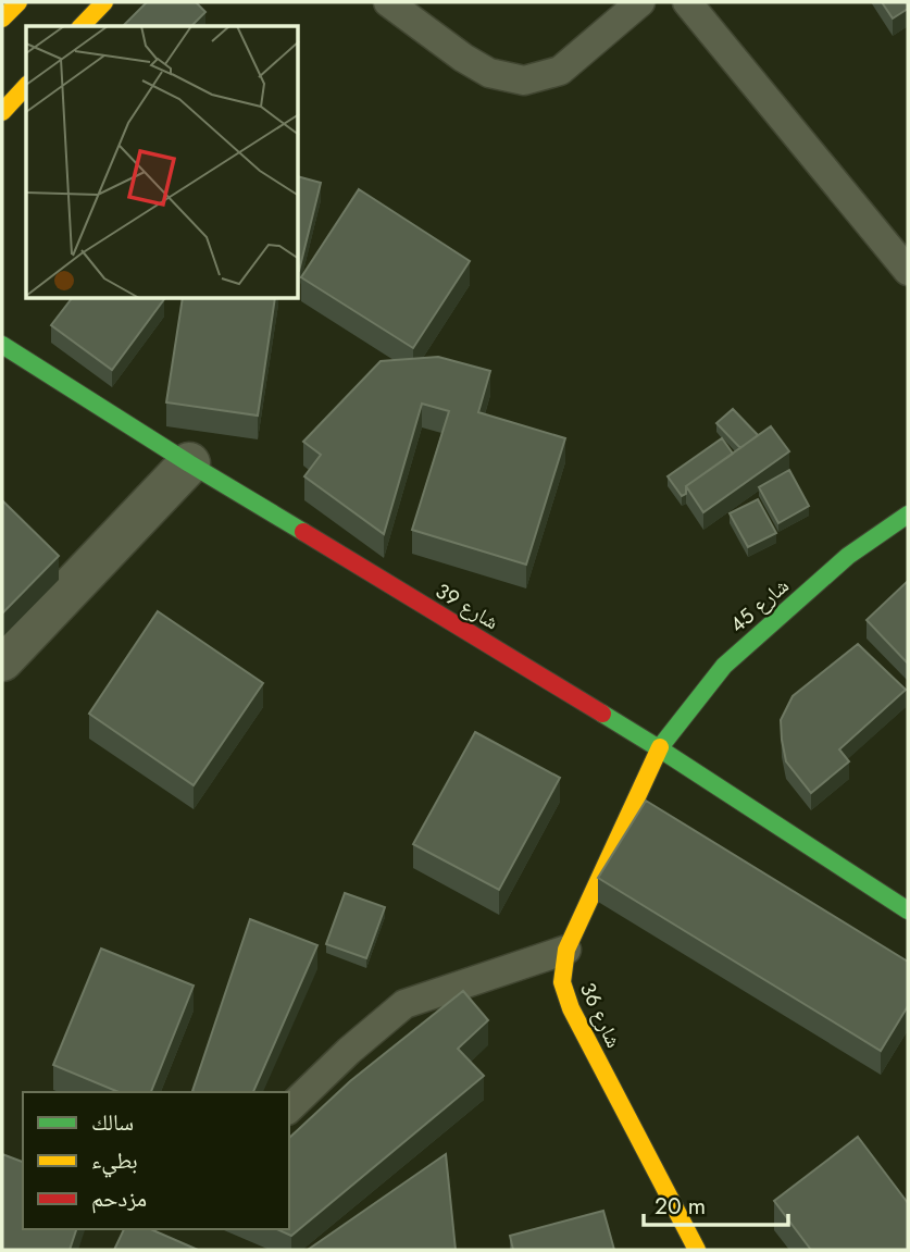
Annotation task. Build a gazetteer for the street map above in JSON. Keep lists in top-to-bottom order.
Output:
{
  "streets": {
    "street": ["شارع 45", "شارع 39", "شارع 36"]
  },
  "crossings": [
    ["شارع 45", "شارع 39"],
    ["شارع 45", "شارع 36"],
    ["شارع 39", "شارع 36"]
  ],
  "legend": ["سالك", "بطيء", "مزدحم"],
  "scale_bar": "20 m"
}
